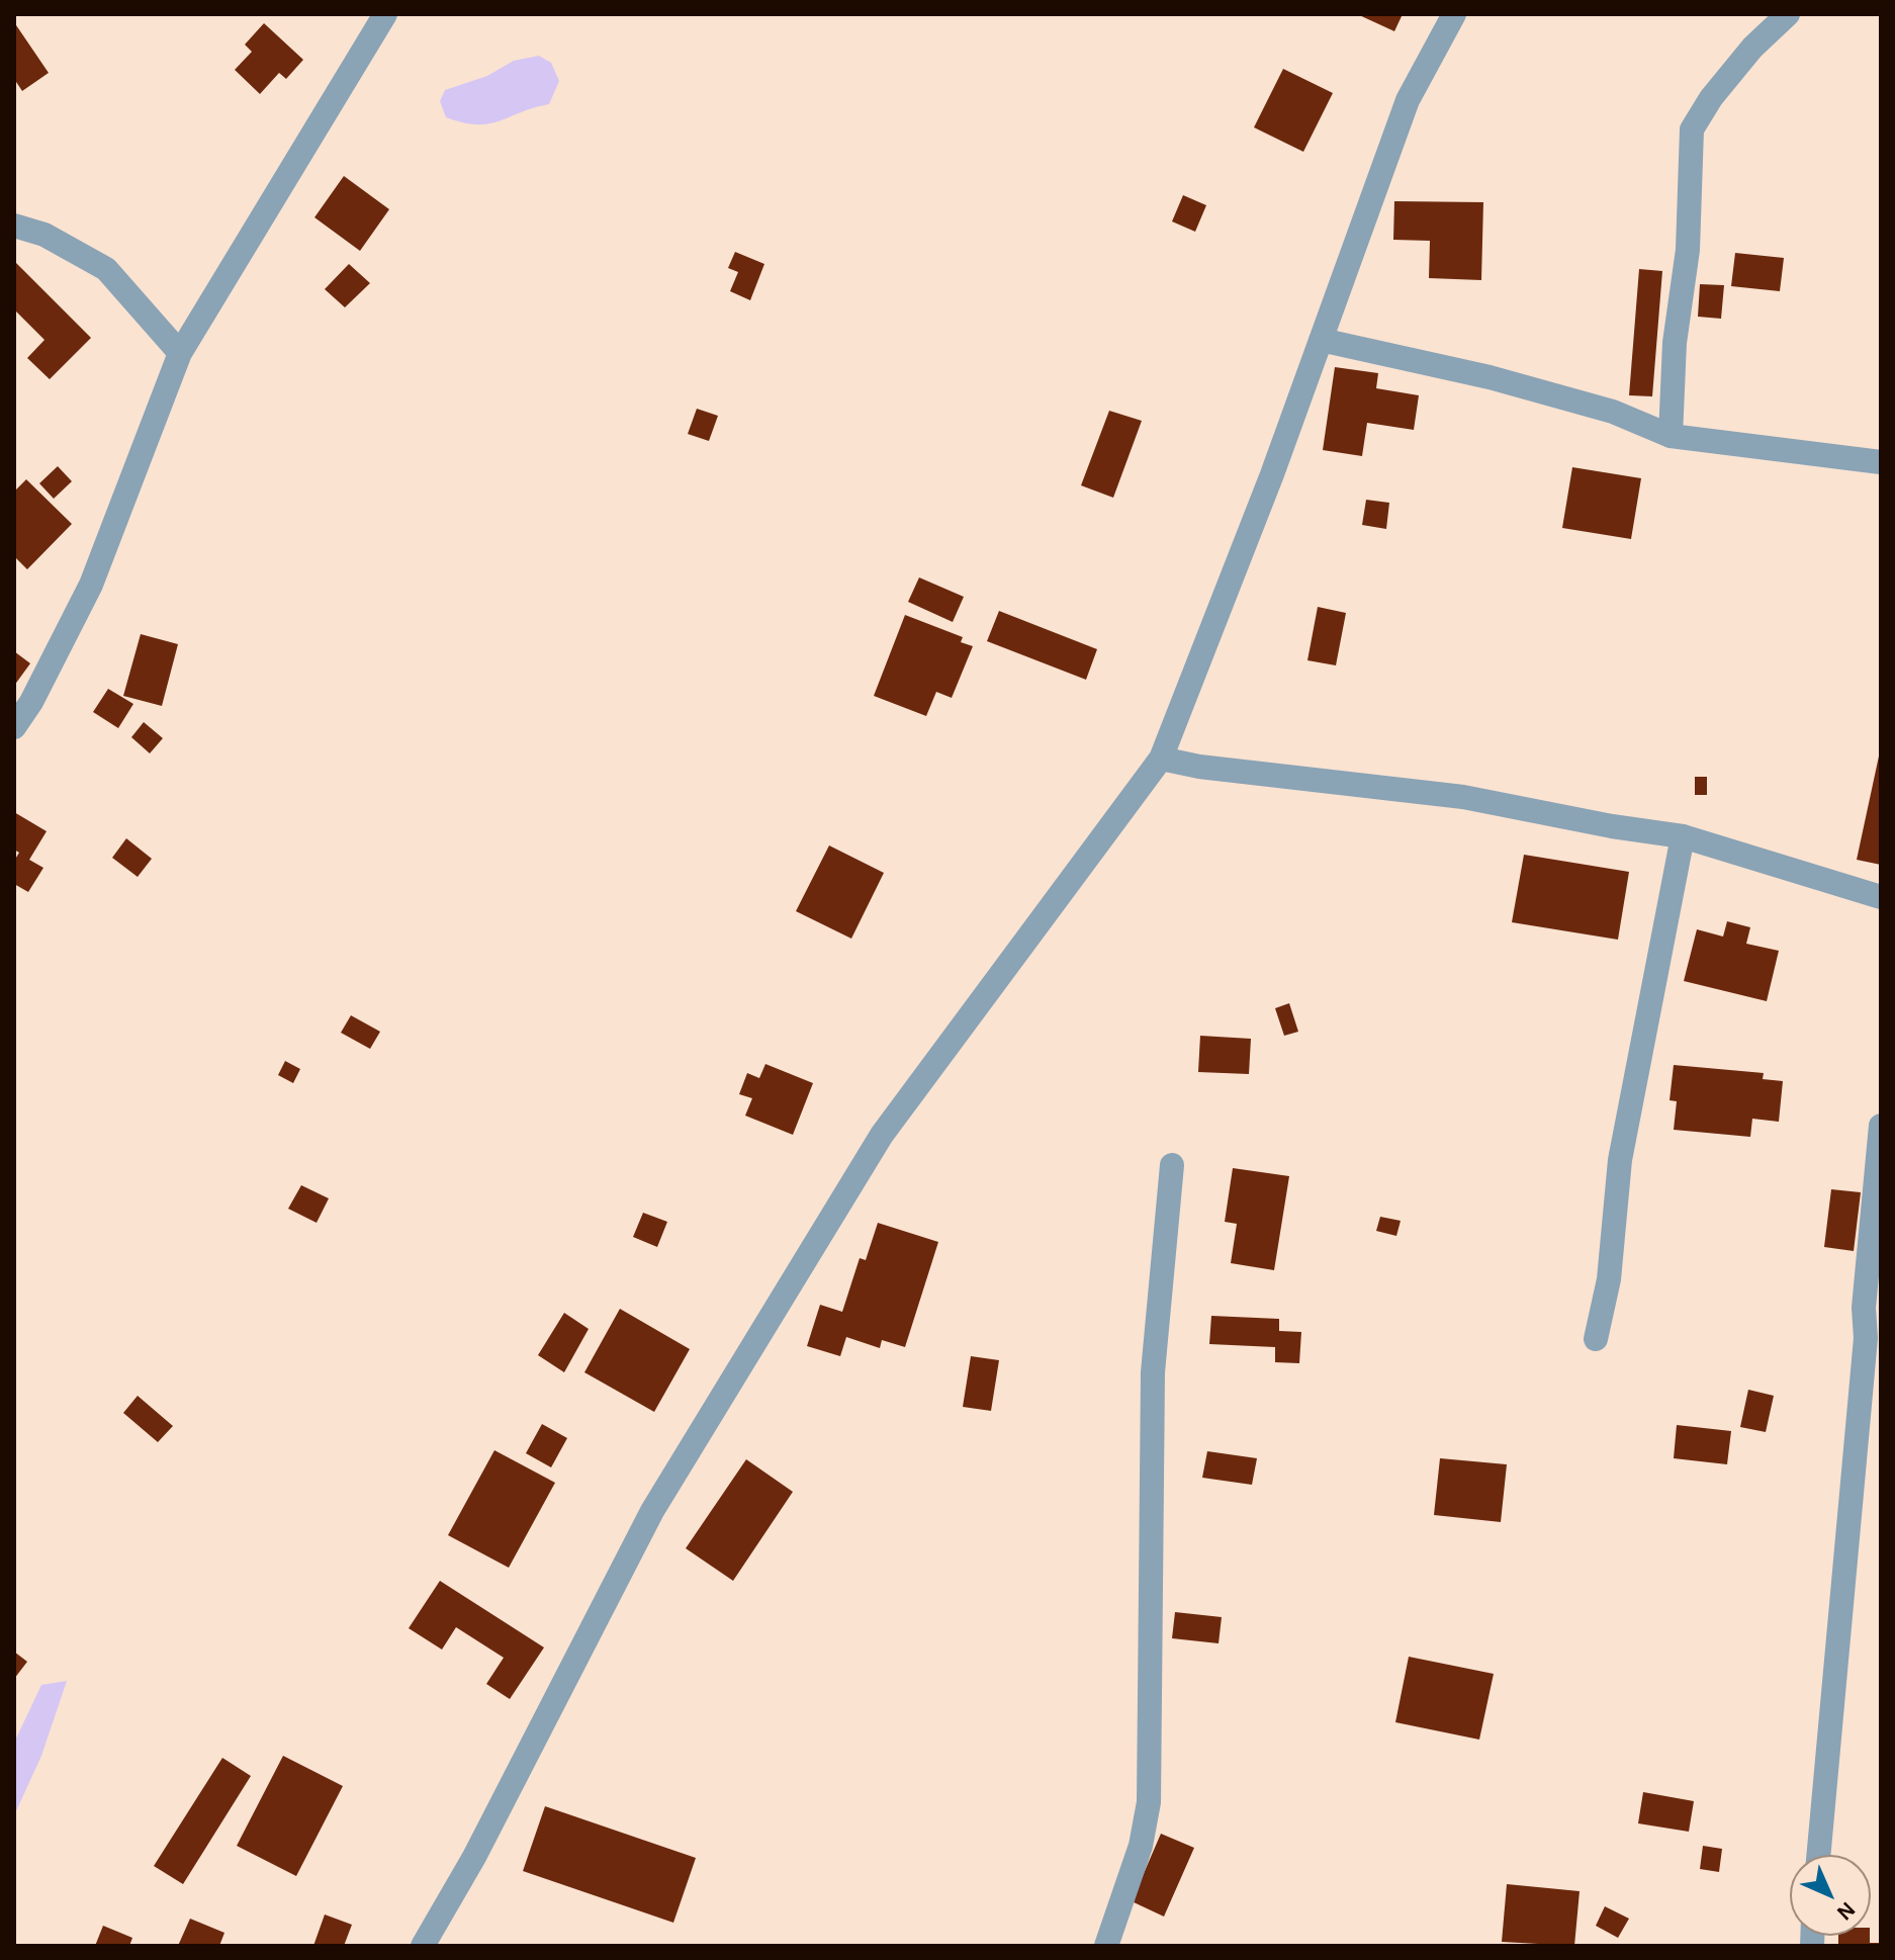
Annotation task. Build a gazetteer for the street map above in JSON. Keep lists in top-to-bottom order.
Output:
{
  "north": "bottom right"
}
